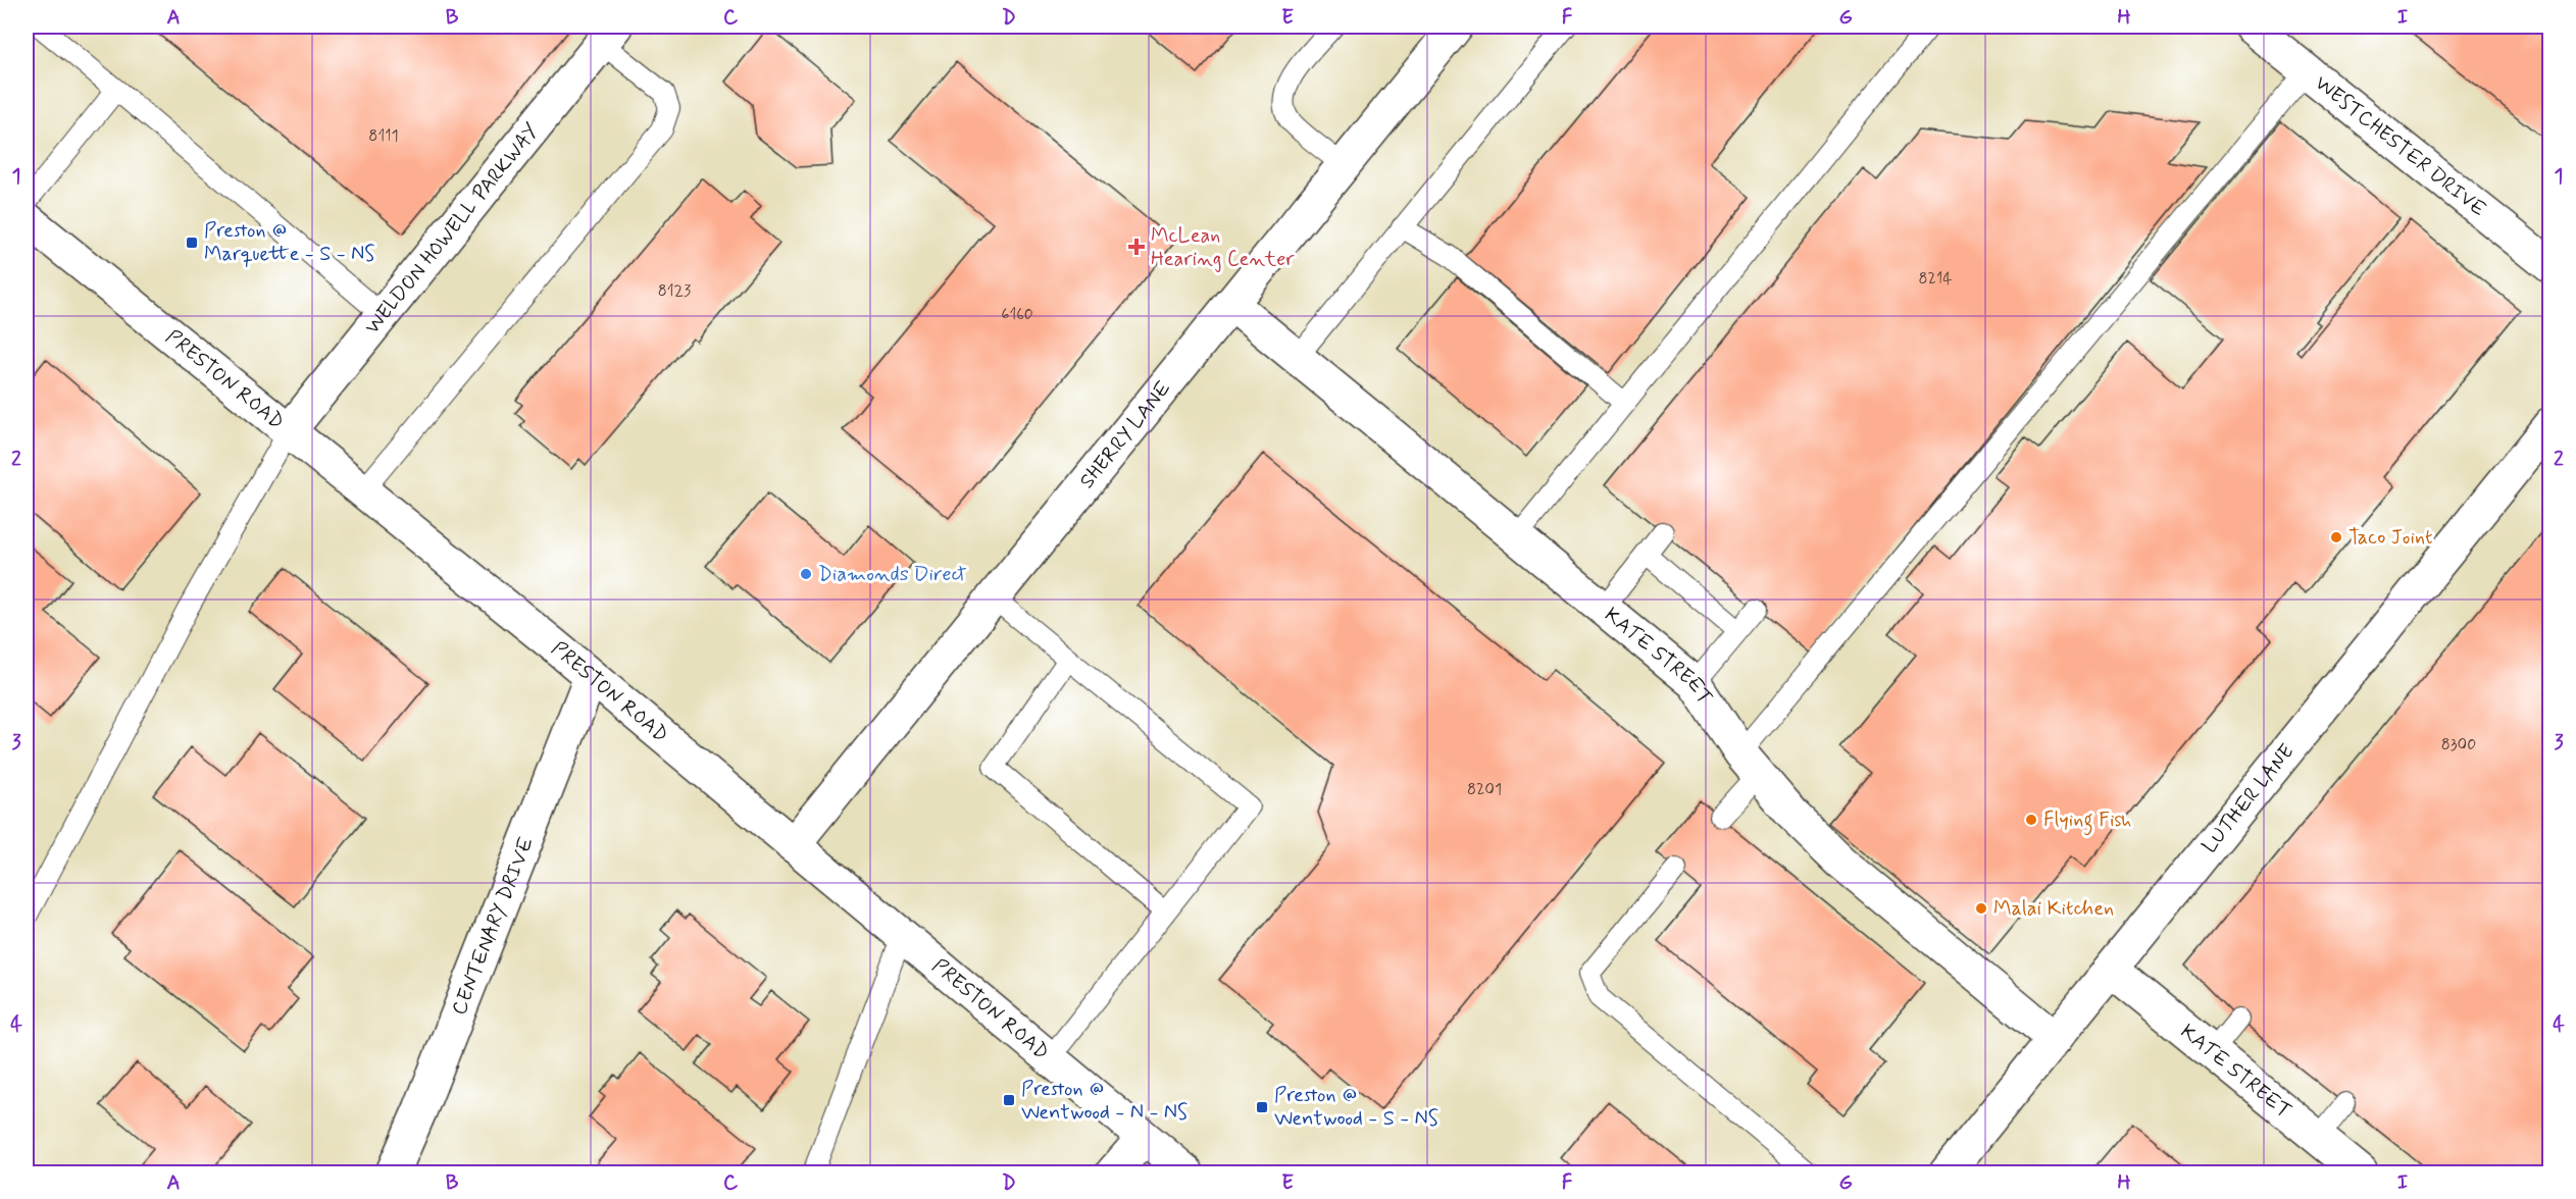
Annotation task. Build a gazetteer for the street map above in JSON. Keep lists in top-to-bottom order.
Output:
{
  "streets": {
    "street": [
      "WESTCHESTER DRIVE",
      "WELDON HOWELL PARKWAY",
      "PRESTON ROAD",
      "SHERRY LANE",
      "KATE STREET",
      "LUTHER LANE",
      "CENTENARY DRIVE"
    ]
  },
  "crossings": [
    ["WELDON HOWELL PARKWAY", "PRESTON ROAD"],
    ["PRESTON ROAD", "SHERRY LANE"],
    ["PRESTON ROAD", "CENTENARY DRIVE"],
    ["SHERRY LANE", "KATE STREET"],
    ["KATE STREET", "LUTHER LANE"]
  ],
  "places": {
    "transit": ["Preston @ Marquette - S - NS", "Preston @ Wentwood - N - NS", "Preston @ Wentwood - S - NS"],
    "health": ["McLean Hearing Center"],
    "other": [
      "Taco Joint",
      "Diamonds Direct",
      "Flying Fish",
      "Malai Kitchen"
    ]
  },
  "house_numbers": [
    "8111",
    "8214",
    "8123",
    "6160",
    "8300",
    "8201"
  ],
  "grid": {
    "columns": [
      "A",
      "B",
      "C",
      "D",
      "E",
      "F",
      "G",
      "H",
      "I"
    ],
    "rows": [
      "1",
      "2",
      "3",
      "4"
    ]
  }
}
